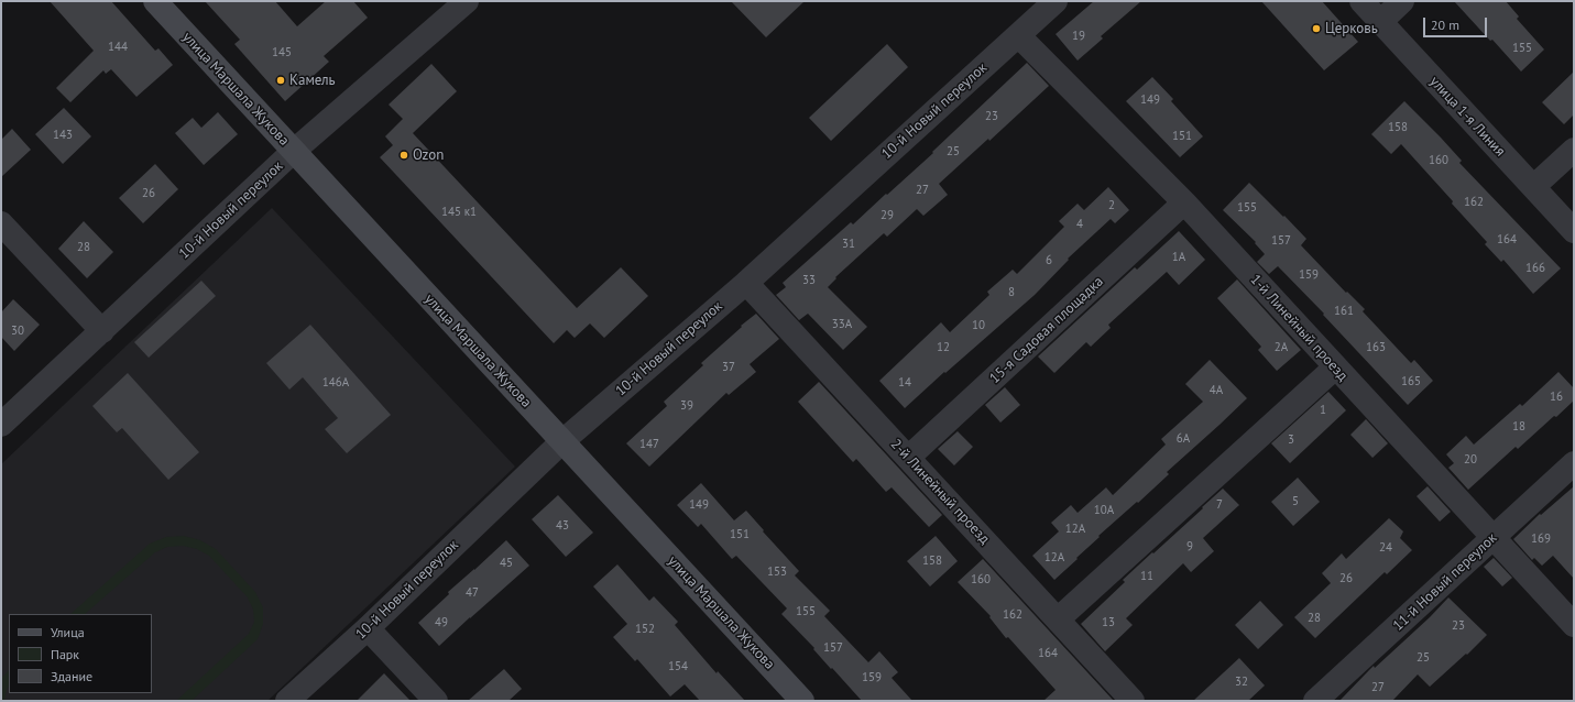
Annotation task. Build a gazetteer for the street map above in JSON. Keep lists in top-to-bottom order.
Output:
{
  "streets": {
    "main road": ["улица Маршала Жукова"],
    "street": [
      "10-й Новый переулок",
      "улица 1-я Линия",
      "1-й Линейный проезд",
      "15-я Садовая площадка",
      "2-й Линейный проезд",
      "11-й Новый переулок"
    ]
  },
  "crossings": [
    ["улица Маршала Жукова", "10-й Новый переулок"],
    ["10-й Новый переулок", "1-й Линейный проезд"],
    ["10-й Новый переулок", "2-й Линейный проезд"],
    ["1-й Линейный проезд", "15-я Садовая площадка"],
    ["1-й Линейный проезд", "11-й Новый переулок"],
    ["15-я Садовая площадка", "2-й Линейный проезд"]
  ],
  "places": ["Церковь", "Камель", "Ozon"],
  "house_numbers": [
    "19",
    "144",
    "155",
    "145",
    "149",
    "23",
    "158",
    "143",
    "151",
    "25",
    "160",
    "27",
    "26",
    "162",
    "2",
    "155",
    "145 к1",
    "29",
    "4",
    "164",
    "157",
    "31",
    "28",
    "1А",
    "6",
    "166",
    "159",
    "33",
    "8",
    "161",
    "33А",
    "10",
    "30",
    "12",
    "2А",
    "163",
    "37",
    "165",
    "146А",
    "14",
    "4А",
    "16",
    "39",
    "1",
    "18",
    "6А",
    "3",
    "147",
    "20",
    "5",
    "149",
    "7",
    "10А",
    "43",
    "12А",
    "151",
    "169",
    "9",
    "24",
    "12А",
    "158",
    "45",
    "153",
    "11",
    "26",
    "160",
    "47",
    "155",
    "162",
    "28",
    "49",
    "13",
    "23",
    "152",
    "157",
    "164",
    "25",
    "154",
    "159",
    "32",
    "27"
  ],
  "legend": ["Улица", "Парк", "Здание"],
  "scale_bar": "20 m"
}
